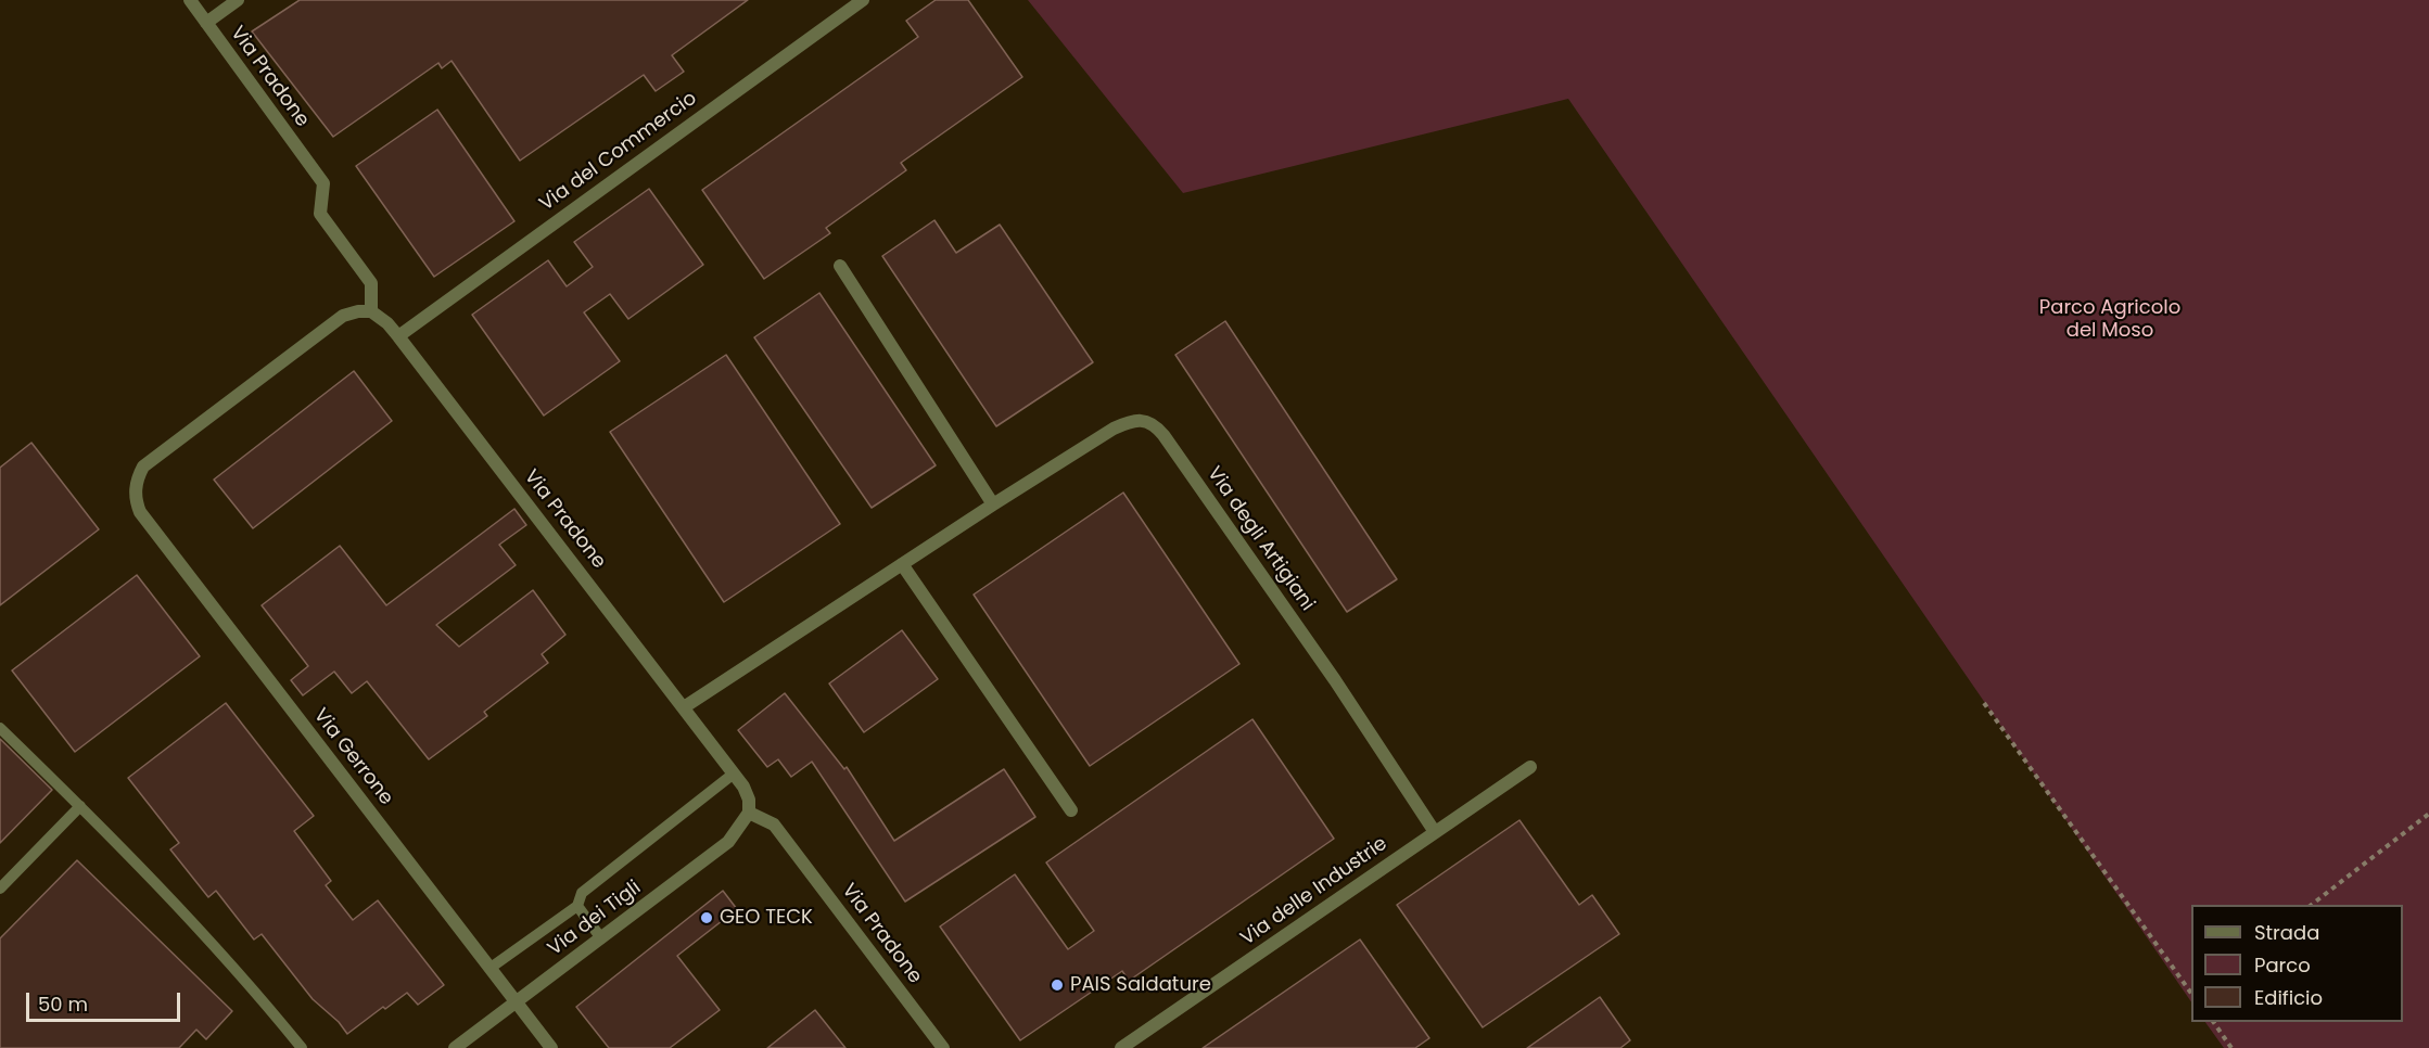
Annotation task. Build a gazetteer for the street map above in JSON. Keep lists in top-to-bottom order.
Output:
{
  "streets": {
    "street": [
      "Via Pradone",
      "Via del Commercio",
      "Via degli Artigiani",
      "Via Gerrone",
      "Via delle Industrie",
      "Via dei Tigli"
    ]
  },
  "crossings": [
    ["Via Pradone", "Via del Commercio"],
    ["Via Pradone", "Via degli Artigiani"],
    ["Via Pradone", "Via Gerrone"],
    ["Via Pradone", "Via dei Tigli"],
    ["Via degli Artigiani", "Via delle Industrie"],
    ["Via Gerrone", "Via dei Tigli"]
  ],
  "parks": ["Parco Agricolo del Moso"],
  "places": ["GEO TECK", "PAIS Saldature"],
  "legend": ["Strada", "Parco", "Edificio"],
  "scale_bar": "50 m"
}
